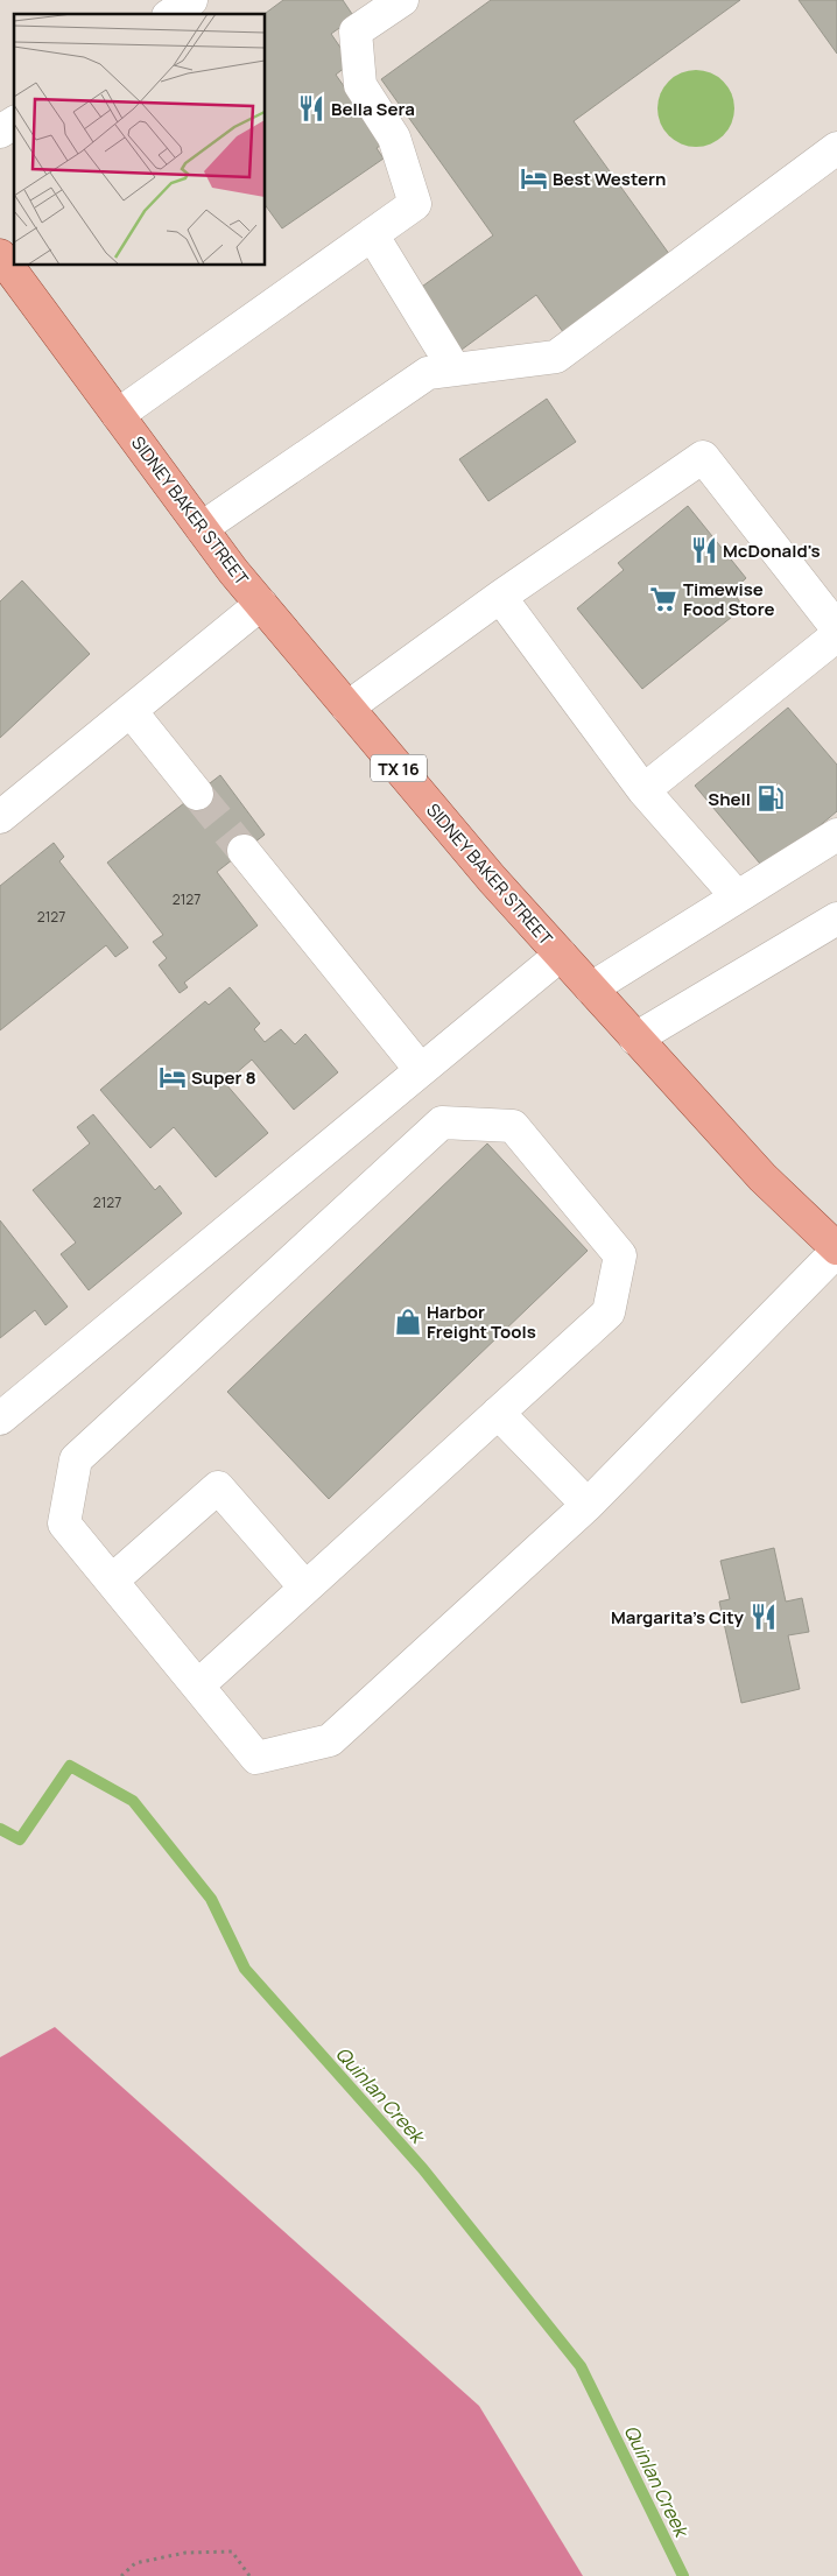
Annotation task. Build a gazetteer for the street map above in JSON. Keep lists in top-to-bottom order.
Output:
{
  "streets": {
    "main road": ["SIDNEY BAKER STREET", "TX 16"]
  },
  "water": ["Quinlan Creek"],
  "places": {
    "restaurant": ["Bella Sera", "McDonald's", "Margarita's City"],
    "hotel": ["Best Western", "Super 8"],
    "supermarket": ["Timewise Food Store"],
    "fuel station": ["Shell"],
    "shop": ["Harbor Freight Tools"]
  },
  "house_numbers": ["2127", "2127", "2127"]
}
